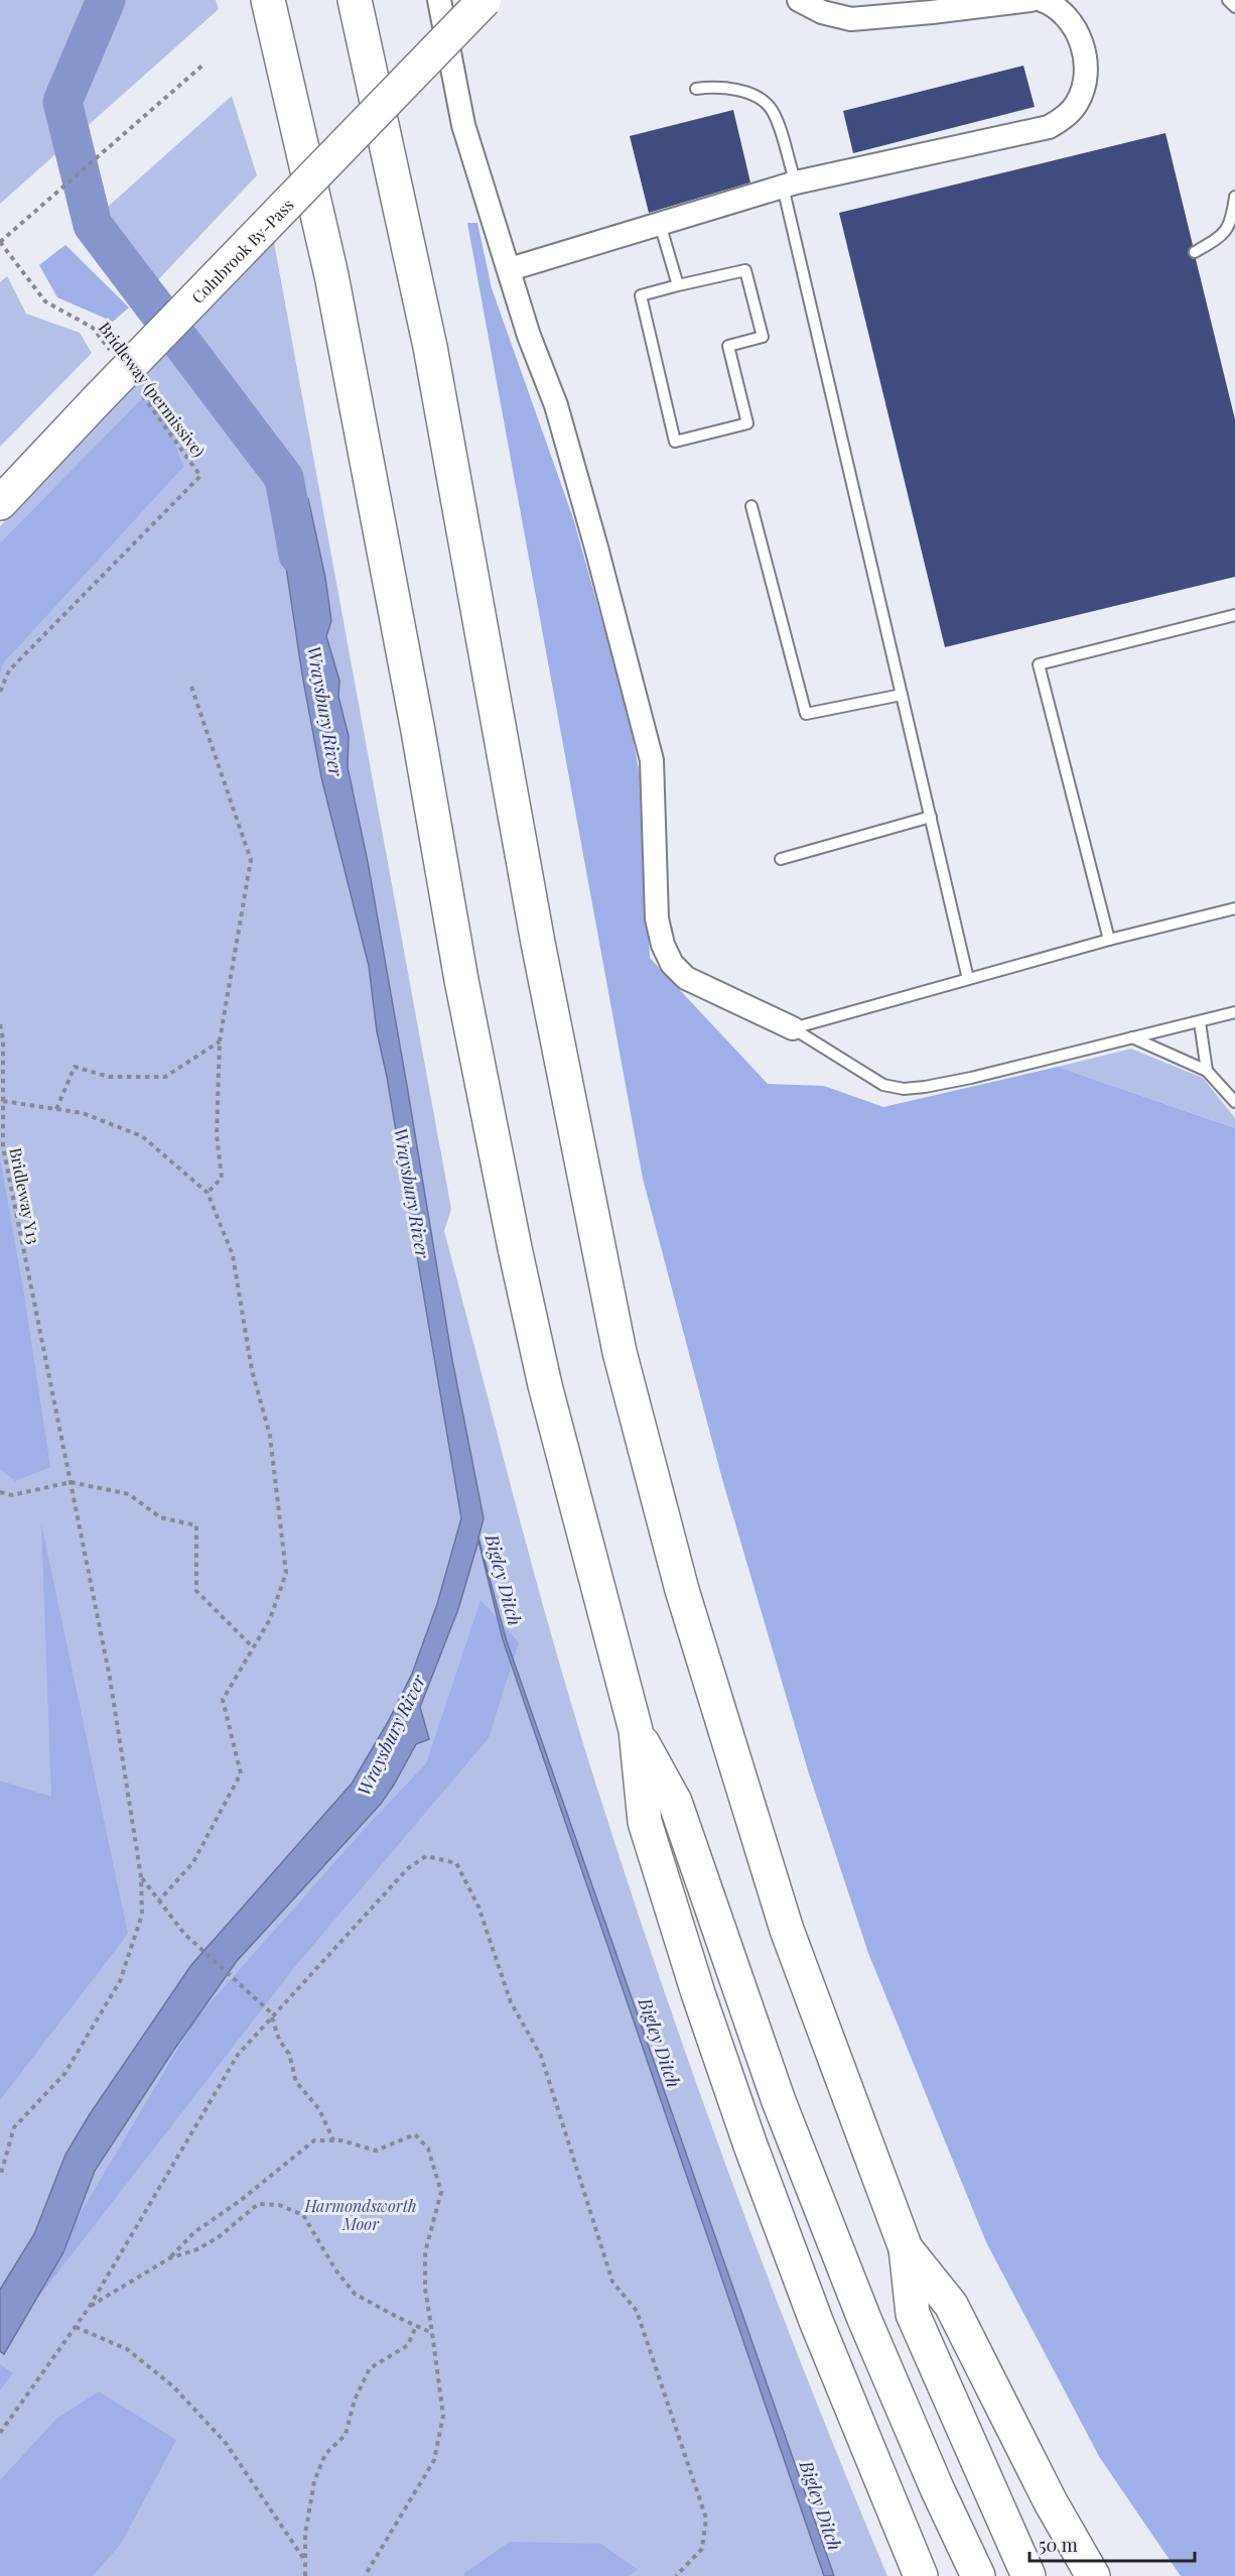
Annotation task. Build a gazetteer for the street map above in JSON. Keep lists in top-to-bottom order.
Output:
{
  "streets": {
    "highway": ["Colnbrook By-Pass"],
    "path": ["Bridleway (permissive)", "Bridleway Y13"]
  },
  "water": ["Wraysbury River", "Bigley Ditch"],
  "parks": ["Harmondsworth Moor"],
  "scale_bar": "50 m"
}
